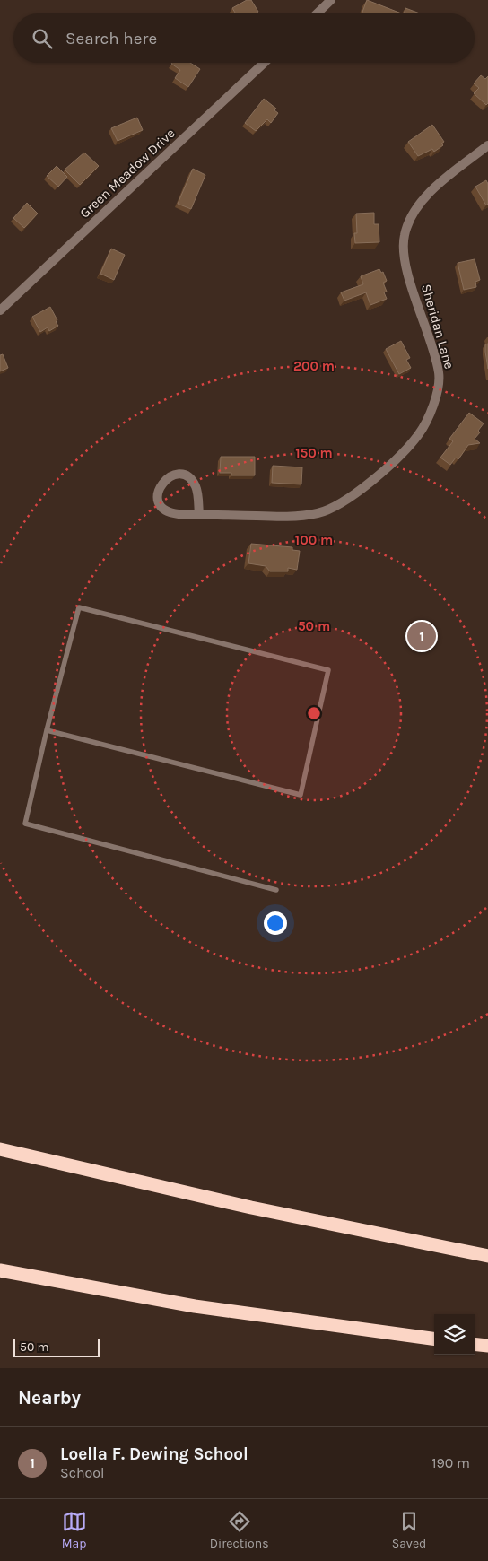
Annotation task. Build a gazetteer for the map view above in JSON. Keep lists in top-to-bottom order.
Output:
{
  "streets": {
    "street": ["Green Meadow Drive", "Sheridan Lane"]
  },
  "scale_bar": "50 m",
  "page": {
    "search": "Search here",
    "pins": "1",
    "scale": "50 m",
    "heading": "Nearby",
    "list": [
      {
        "mark": "1",
        "name": "Loella F. Dewing School",
        "note": "School",
        "value": "190 m"
      }
    ],
    "nav": ["Map", "Directions", "Saved"]
  },
  "rings": [
    "200 m",
    "150 m",
    "100 m",
    "50 m"
  ]
}
